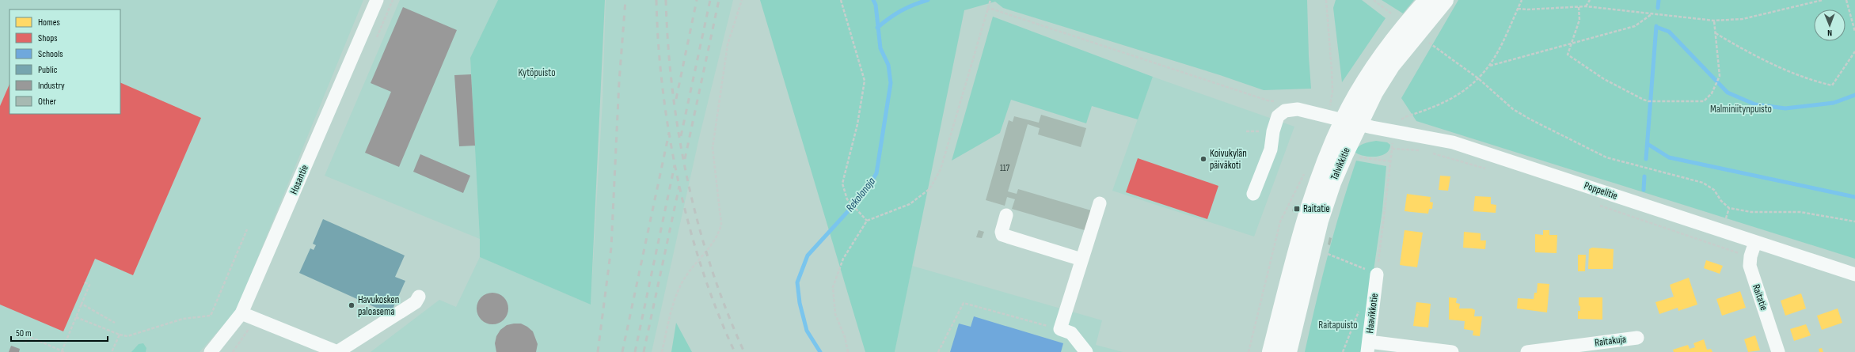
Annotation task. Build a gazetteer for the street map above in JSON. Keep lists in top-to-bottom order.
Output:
{
  "streets": {
    "main road": ["Talvikkitie"],
    "street": [
      "Hosantie",
      "Poppelitie",
      "Raitatie",
      "Haavikkotie",
      "Raitakuja"
    ]
  },
  "crossings": [
    ["Talvikkitie", "Poppelitie"],
    ["Poppelitie", "Raitatie"]
  ],
  "water": ["Rekolanoja"],
  "parks": ["Kytöpuisto", "Malminiitynpuisto", "Raitapuisto"],
  "places": {
    "other": ["Koivukylän päiväkoti", "Havukosken paloasema"],
    "transit": ["Raitatie"]
  },
  "house_numbers": ["117"],
  "legend": [
    "Homes",
    "Shops",
    "Schools",
    "Public",
    "Industry",
    "Other"
  ],
  "scale_bar": "50 m",
  "north": "bottom"
}
